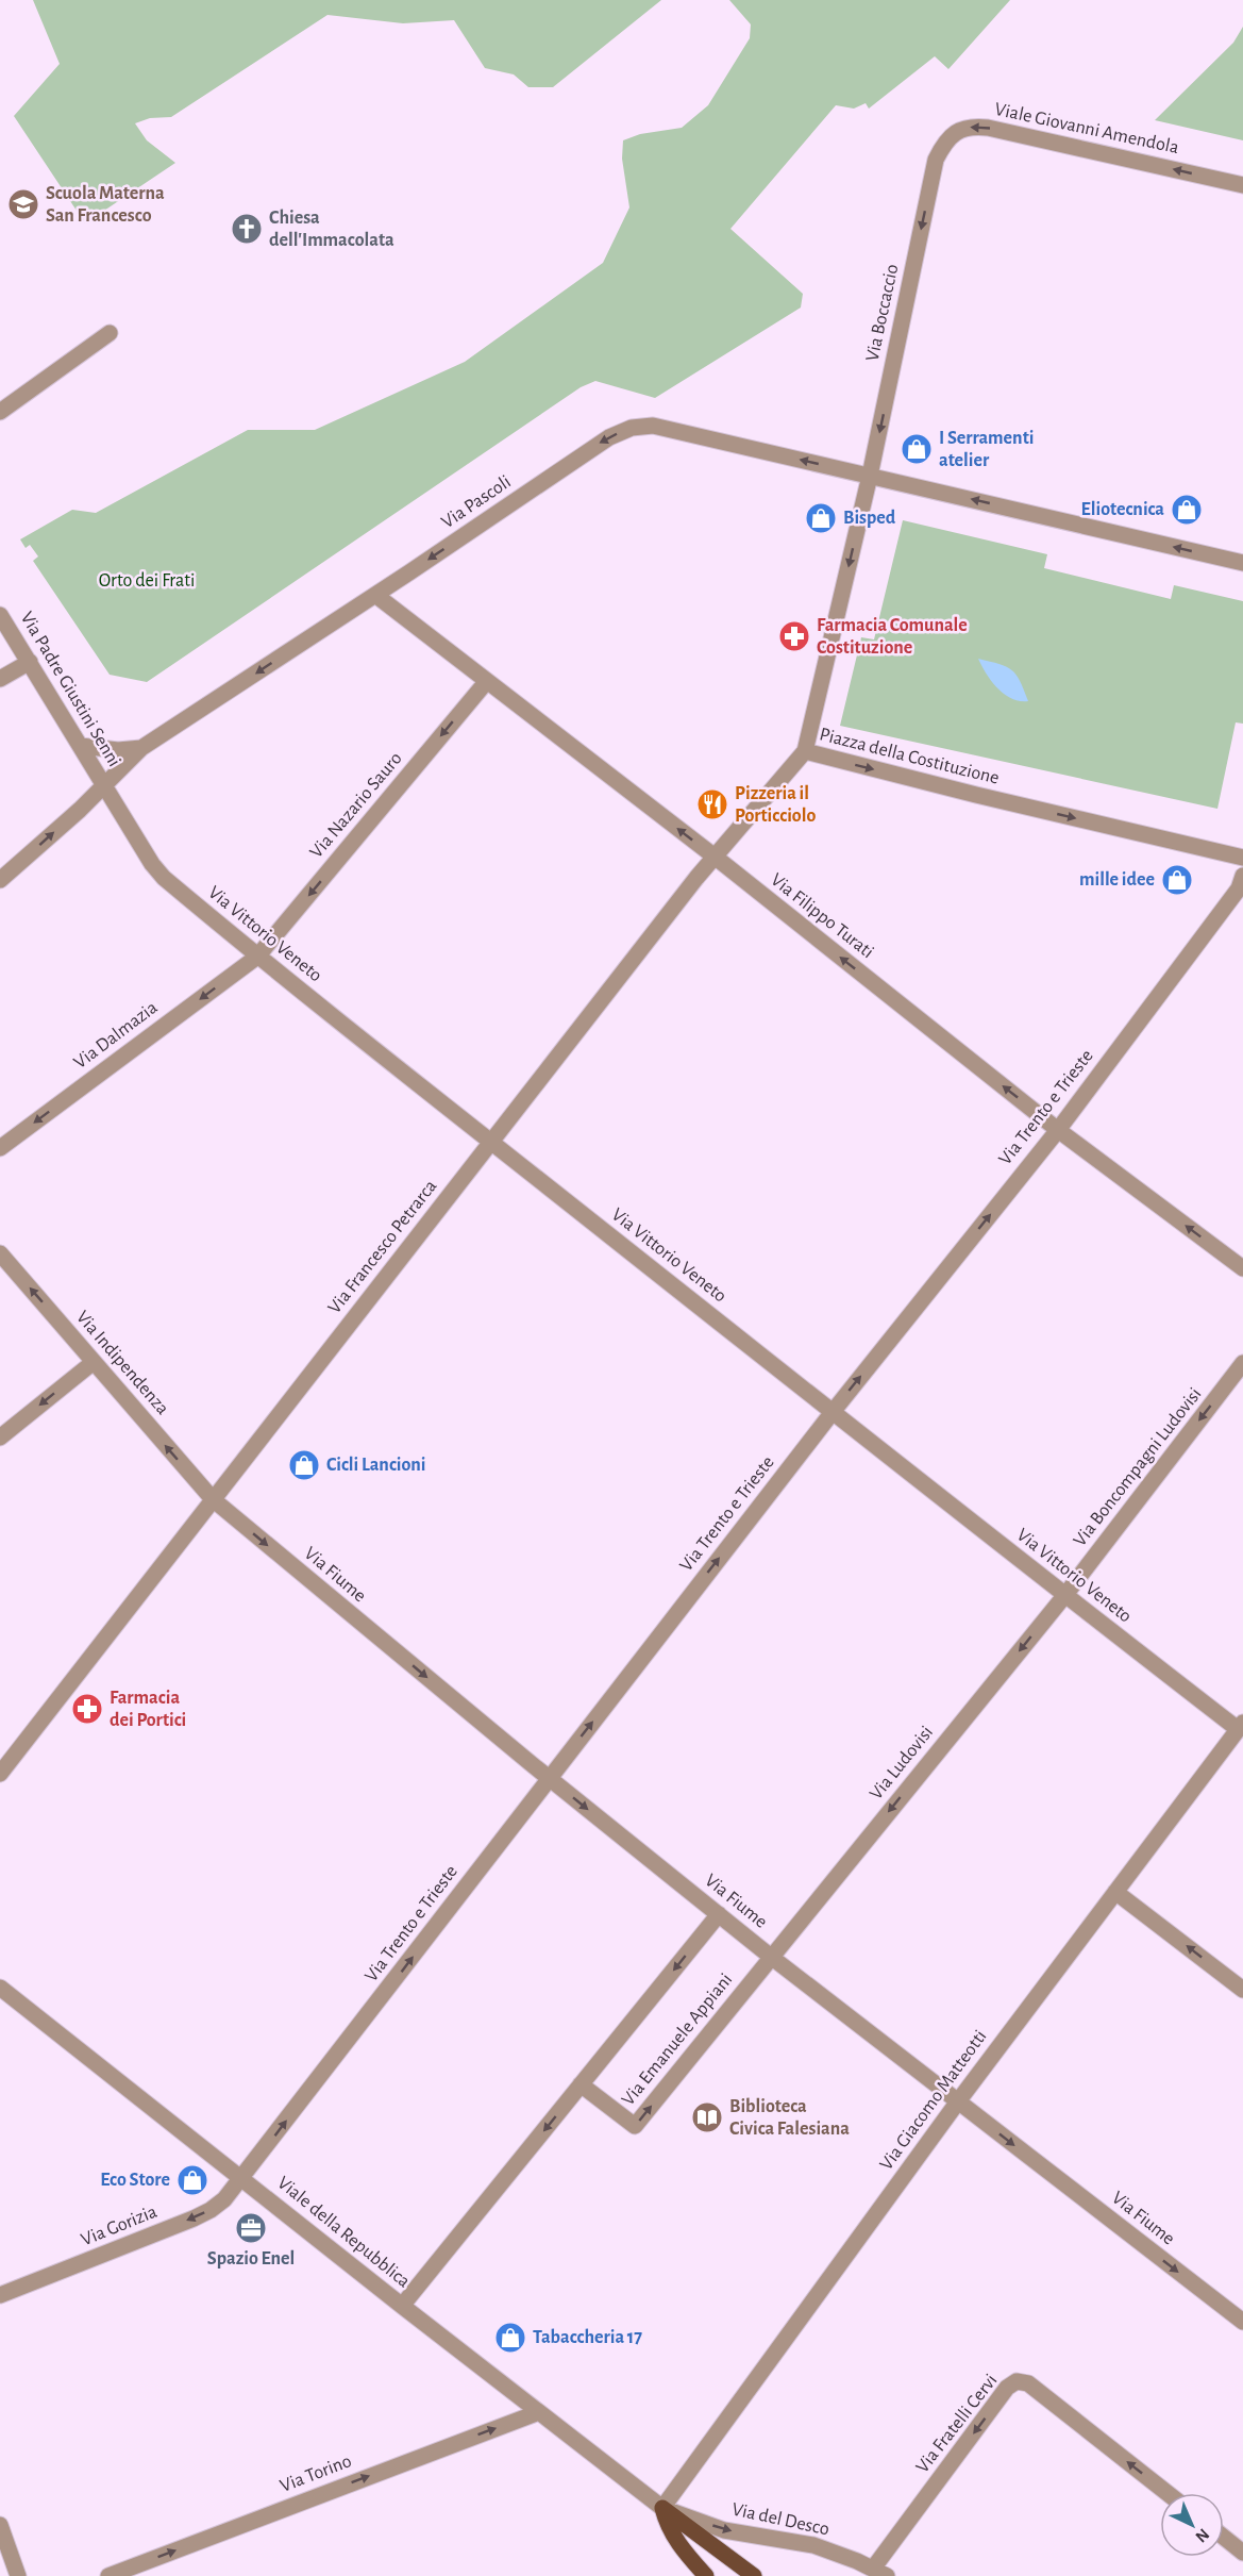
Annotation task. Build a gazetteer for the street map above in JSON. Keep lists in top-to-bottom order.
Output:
{
  "streets": {
    "street": [
      "Viale Giovanni Amendola",
      "Via Boccaccio",
      "Via Pascoli",
      "Via Padre Giustini Senni",
      "Piazza della Costituzione",
      "Via Nazario Sauro",
      "Via Filippo Turati",
      "Via Vittorio Veneto",
      "Via Dalmazia",
      "Via Trento e Trieste",
      "Via Francesco Petrarca",
      "Via Indipendenza",
      "Via Boncompagni Ludovisi",
      "Via Fiume",
      "Via Ludovisi",
      "Via Emanuele Appiani",
      "Via Giacomo Matteotti",
      "Via Gorizia",
      "Viale della Repubblica",
      "Via Fratelli Cervi",
      "Via Torino",
      "Via del Desco"
    ]
  },
  "crossings": [
    ["Viale Giovanni Amendola", "Via Boccaccio"],
    ["Via Boccaccio", "Via Pascoli"],
    ["Via Boccaccio", "Piazza della Costituzione"],
    ["Via Pascoli", "Via Padre Giustini Senni"],
    ["Via Pascoli", "Piazza della Costituzione"],
    ["Via Pascoli", "Via Filippo Turati"],
    ["Via Pascoli", "Via Vittorio Veneto"],
    ["Via Padre Giustini Senni", "Via Vittorio Veneto"],
    ["Piazza della Costituzione", "Via Francesco Petrarca"],
    ["Via Nazario Sauro", "Via Filippo Turati"],
    ["Via Nazario Sauro", "Via Vittorio Veneto"],
    ["Via Nazario Sauro", "Via Dalmazia"],
    ["Via Filippo Turati", "Via Trento e Trieste"],
    ["Via Filippo Turati", "Via Francesco Petrarca"],
    ["Via Vittorio Veneto", "Via Dalmazia"],
    ["Via Vittorio Veneto", "Via Trento e Trieste"],
    ["Via Vittorio Veneto", "Via Francesco Petrarca"],
    ["Via Vittorio Veneto", "Via Boncompagni Ludovisi"],
    ["Via Vittorio Veneto", "Via Ludovisi"],
    ["Via Vittorio Veneto", "Via Giacomo Matteotti"],
    ["Via Trento e Trieste", "Via Fiume"],
    ["Via Trento e Trieste", "Via Gorizia"],
    ["Via Trento e Trieste", "Viale della Repubblica"],
    ["Via Francesco Petrarca", "Via Indipendenza"],
    ["Via Francesco Petrarca", "Via Fiume"],
    ["Via Indipendenza", "Via Fiume"],
    ["Via Boncompagni Ludovisi", "Via Ludovisi"],
    ["Via Fiume", "Via Ludovisi"],
    ["Via Fiume", "Via Emanuele Appiani"],
    ["Via Fiume", "Via Giacomo Matteotti"],
    ["Via Ludovisi", "Via Emanuele Appiani"],
    ["Via Giacomo Matteotti", "Viale della Repubblica"],
    ["Via Giacomo Matteotti", "Via del Desco"],
    ["Via Gorizia", "Viale della Repubblica"],
    ["Viale della Repubblica", "Via Torino"],
    ["Viale della Repubblica", "Via del Desco"],
    ["Via Fratelli Cervi", "Via del Desco"]
  ],
  "one_way": [
    "Viale Giovanni Amendola",
    "Via Boccaccio",
    "Via Nazario Sauro",
    "Via Filippo Turati",
    "Via Dalmazia",
    "Via Trento e Trieste",
    "Via Indipendenza",
    "Via Boncompagni Ludovisi",
    "Via Fiume",
    "Via Ludovisi",
    "Via Gorizia",
    "Via Torino",
    "Via del Desco"
  ],
  "parks": ["Orto dei Frati"],
  "places": {
    "school or university": ["Scuola Materna San Francesco"],
    "church": ["Chiesa dell'Immacolata"],
    "shop": [
      "I Serramenti atelier",
      "Eliotecnica",
      "Bisped",
      "mille idee",
      "Cicli Lancioni",
      "Eco Store",
      "Tabaccheria 17"
    ],
    "pharmacy": ["Farmacia Comunale Costituzione", "Farmacia dei Portici"],
    "restaurant": ["Pizzeria il Porticciolo"],
    "library": ["Biblioteca Civica Falesiana"],
    "office": ["Spazio Enel"]
  },
  "north": "bottom right"
}
